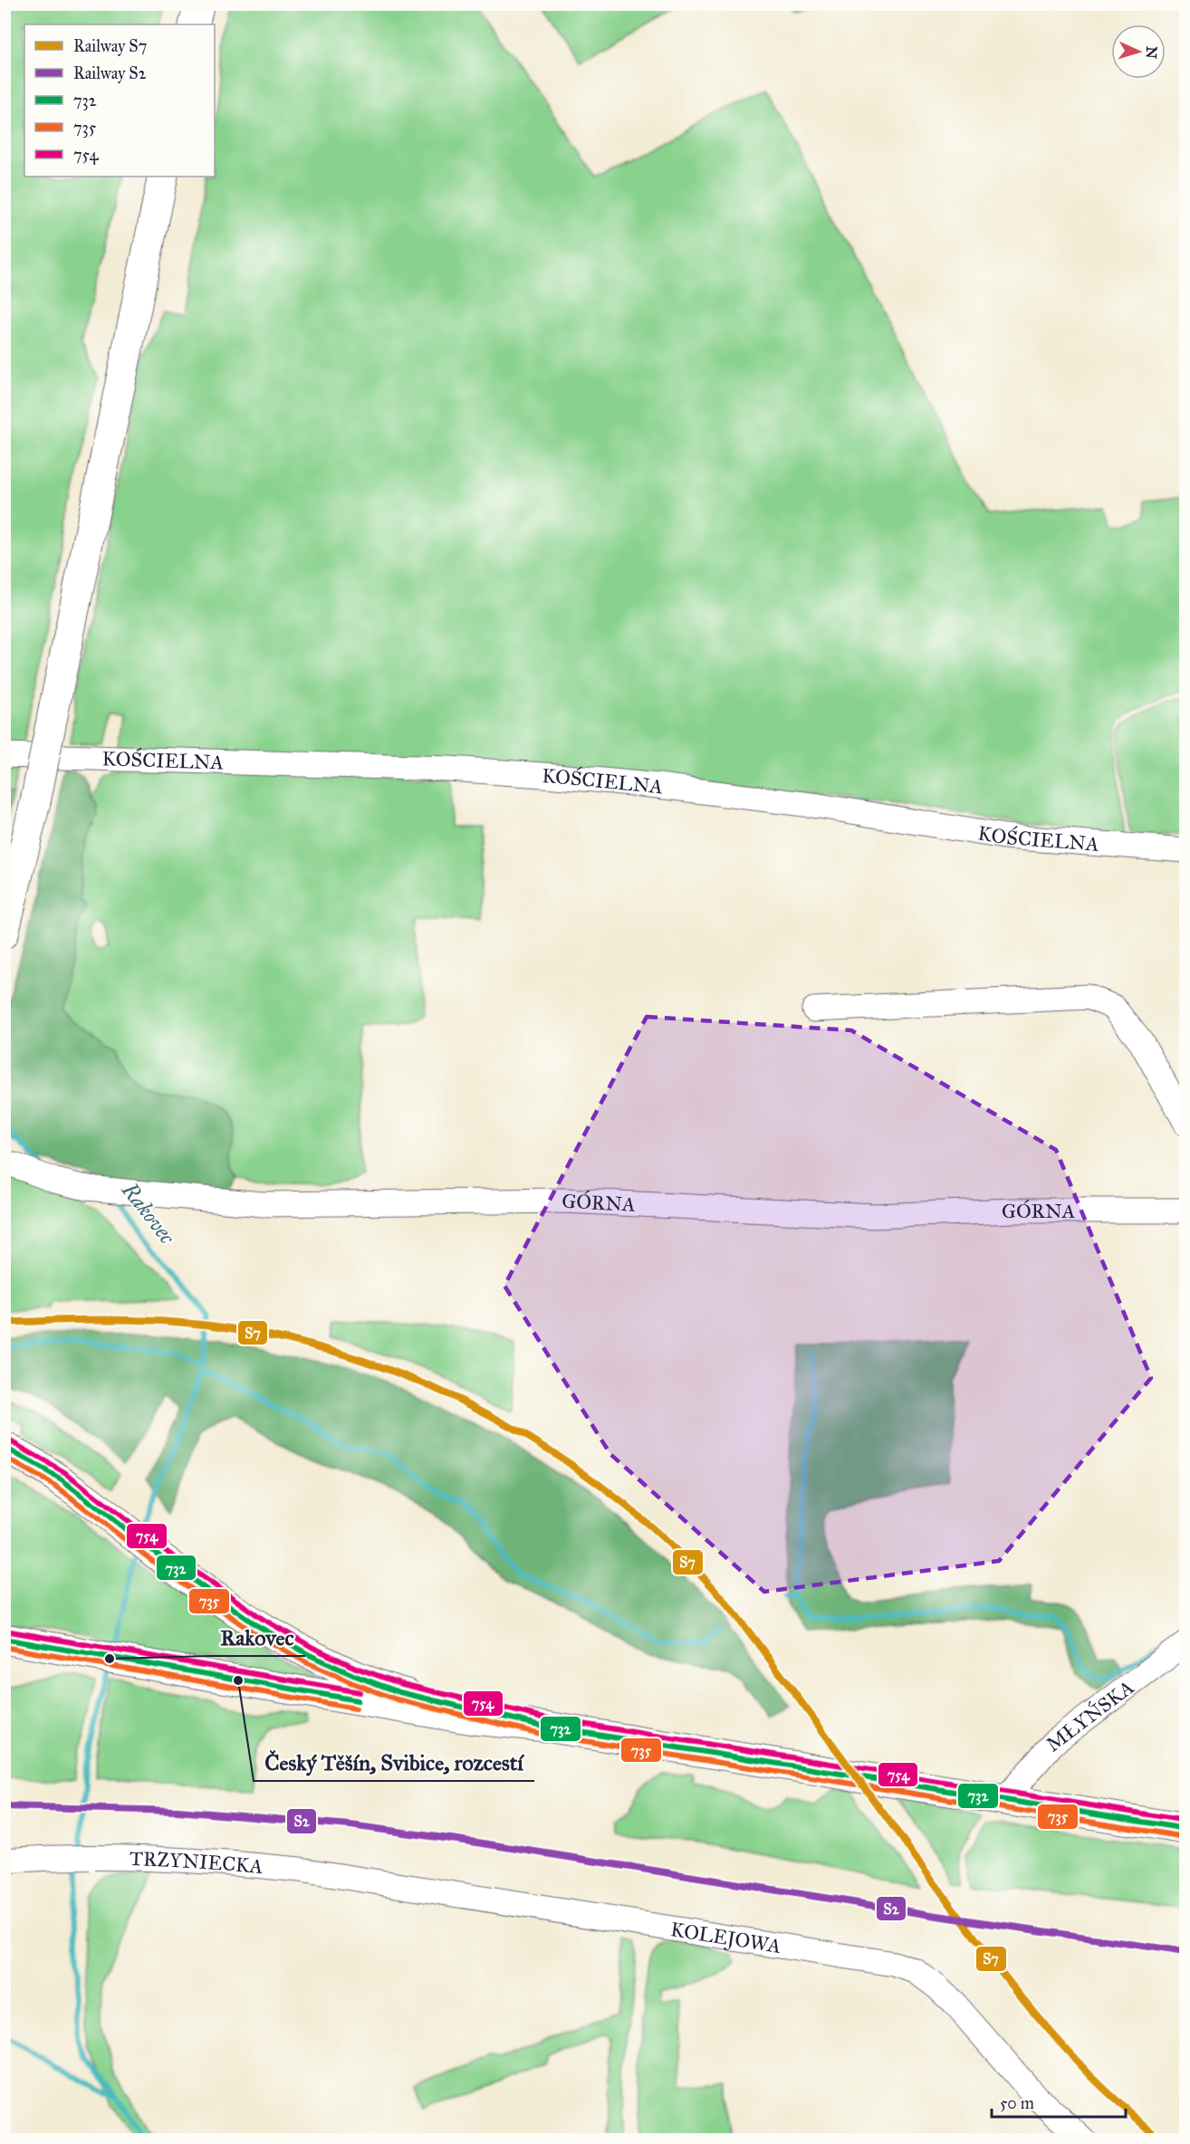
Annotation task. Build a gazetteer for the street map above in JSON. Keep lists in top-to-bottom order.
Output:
{
  "streets": {
    "street": [
      "KOŚCIELNA",
      "GÓRNA",
      "MŁYŃSKA",
      "TRZYNIECKA",
      "KOLEJOWA"
    ]
  },
  "crossings": [
    ["TRZYNIECKA", "KOLEJOWA"]
  ],
  "water": ["Rakovec"],
  "places": ["Rakovec", "Český Těšín, Svibice, rozcestí"],
  "lines": [
    "rail line S7",
    "transit line 754",
    "transit line 732",
    "transit line 735",
    "rail line S2"
  ],
  "legend": [
    "Railway S7",
    "Railway S2",
    "732",
    "735",
    "754"
  ],
  "scale_bar": "50 m",
  "north": "right"
}
